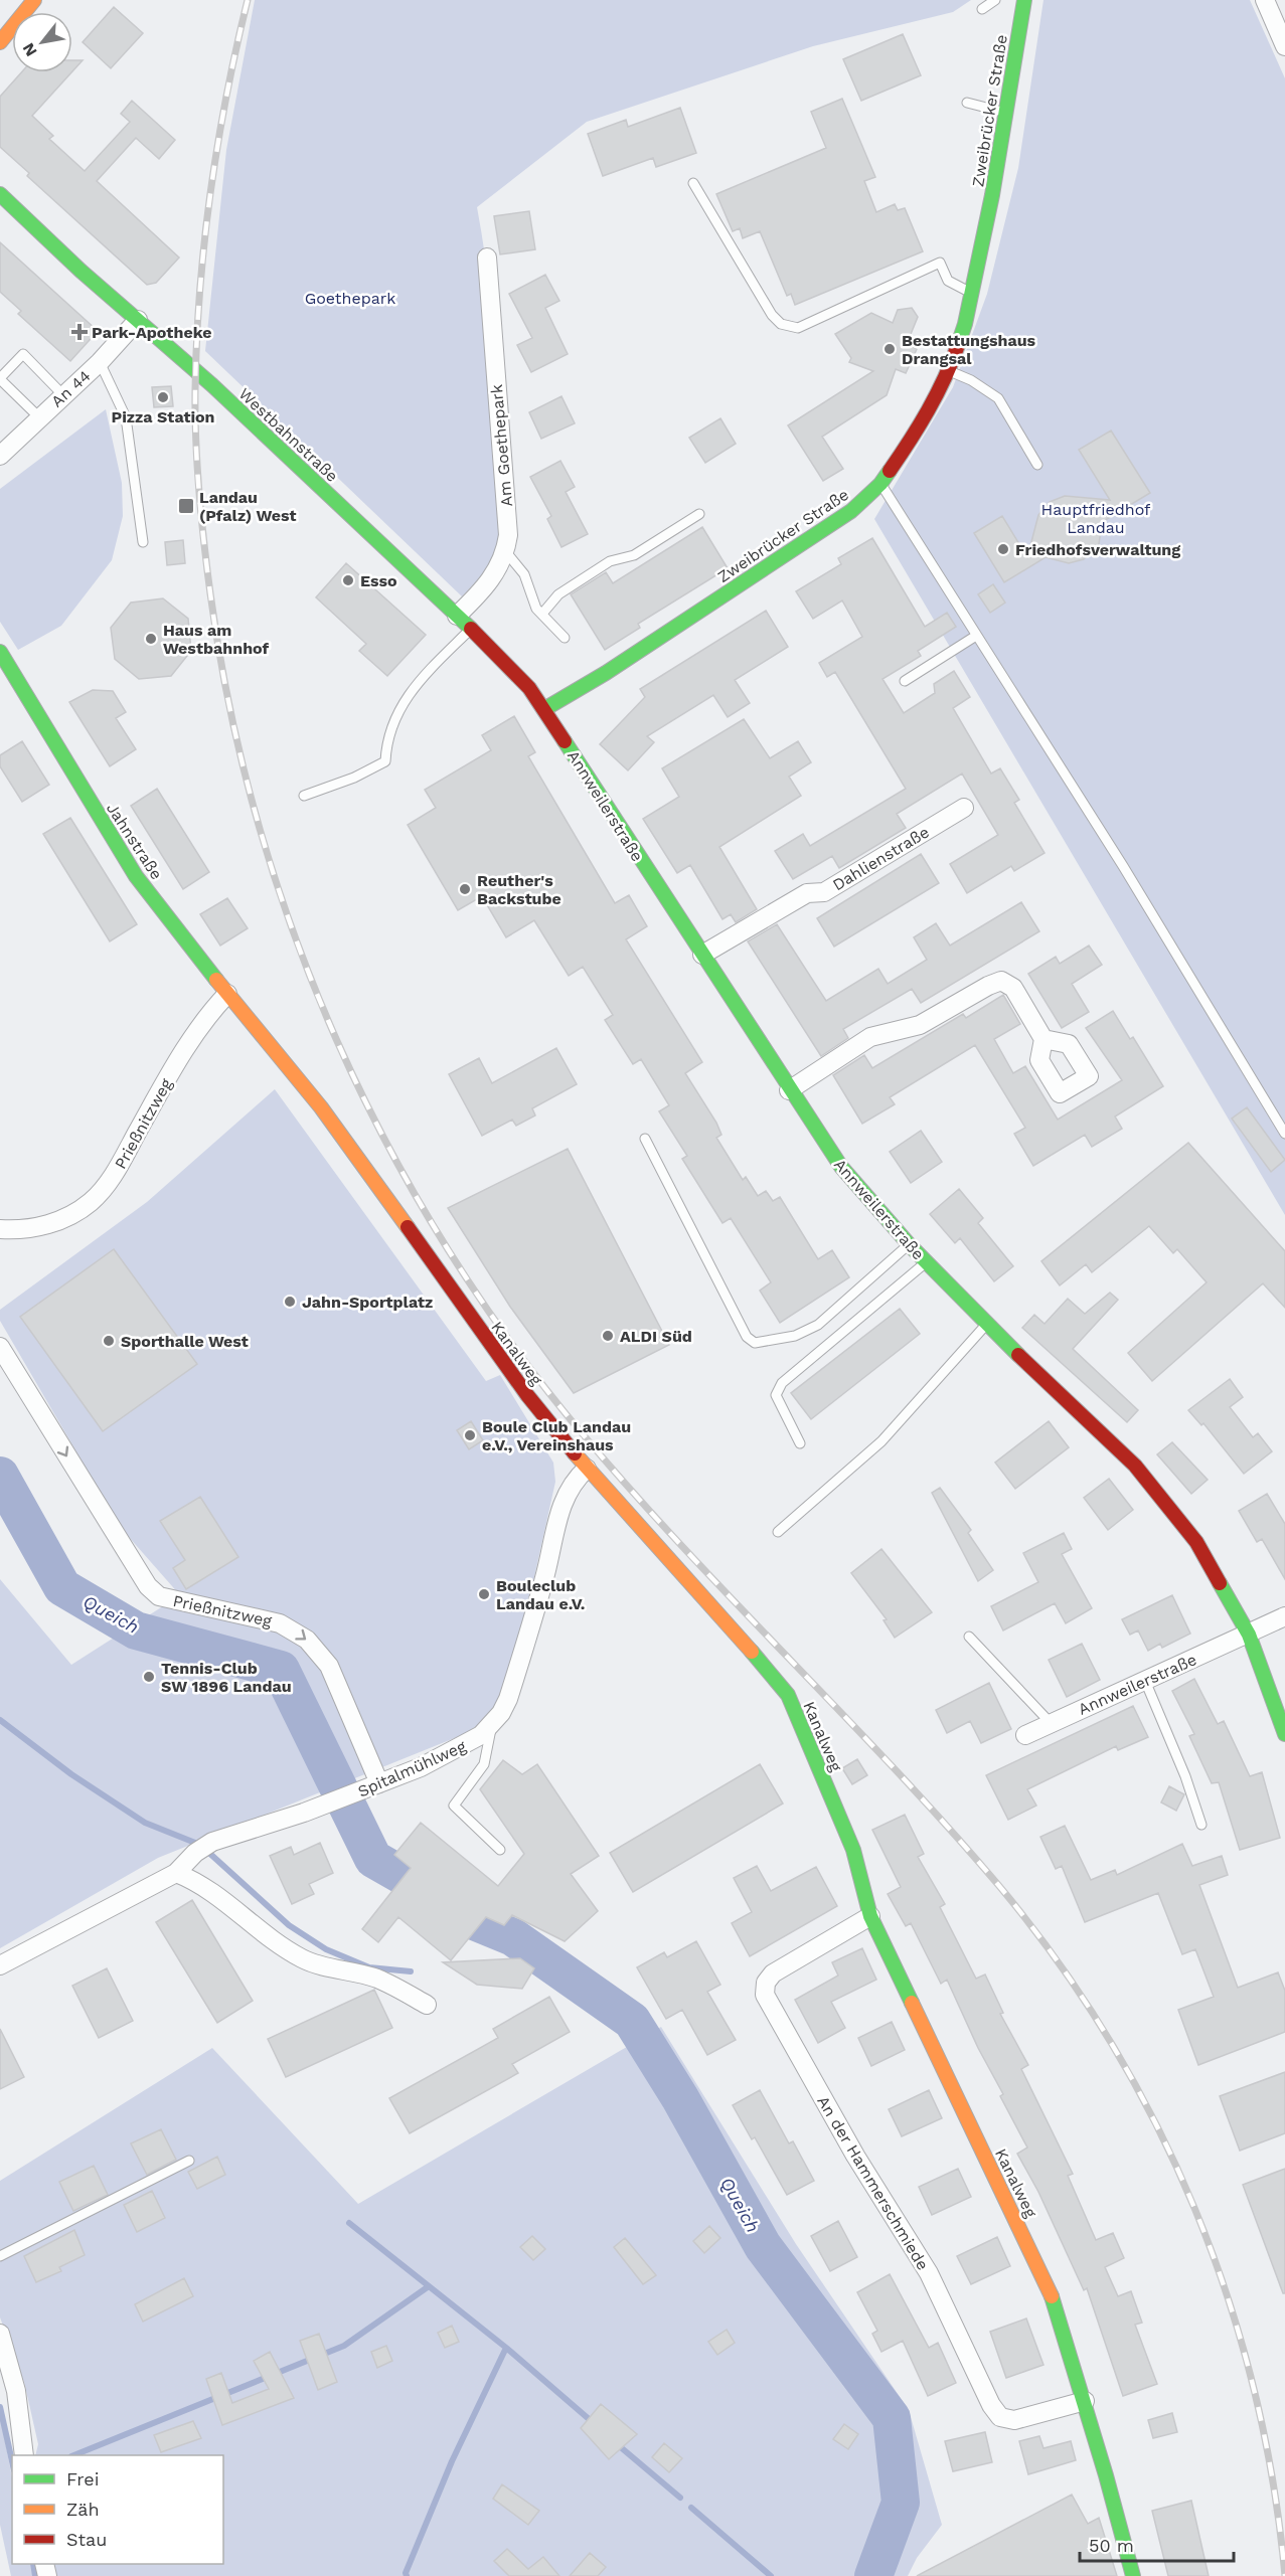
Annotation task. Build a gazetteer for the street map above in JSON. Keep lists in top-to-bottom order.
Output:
{
  "streets": {
    "street": [
      "Zweibrücker Straße",
      "An 44",
      "Westbahnstraße",
      "Am Goethepark",
      "Annweilerstraße",
      "Jahnstraße",
      "Dahlienstraße",
      "Prießnitzweg",
      "Kanalweg",
      "Spitalmühlweg",
      "An der Hammerschmiede"
    ]
  },
  "crossings": [
    ["Zweibrücker Straße", "Westbahnstraße"],
    ["Zweibrücker Straße", "Annweilerstraße"],
    ["An 44", "Westbahnstraße"],
    ["Westbahnstraße", "Am Goethepark"],
    ["Westbahnstraße", "Annweilerstraße"],
    ["Annweilerstraße", "Dahlienstraße"],
    ["Jahnstraße", "Prießnitzweg"],
    ["Jahnstraße", "Kanalweg"],
    ["Prießnitzweg", "Spitalmühlweg"],
    ["Kanalweg", "Spitalmühlweg"],
    ["Kanalweg", "An der Hammerschmiede"]
  ],
  "one_way": ["Prießnitzweg"],
  "water": ["Queich"],
  "parks": ["Goethepark", "Hauptfriedhof Landau"],
  "places": {
    "health": ["Park-Apotheke"],
    "other": [
      "Bestattungshaus Drangsal",
      "Pizza Station",
      "Friedhofsverwaltung",
      "Esso",
      "Haus am Westbahnhof",
      "Reuther's Backstube",
      "Jahn-Sportplatz",
      "ALDI Süd",
      "Sporthalle West",
      "Boule Club Landau e.V., Vereinshaus",
      "Bouleclub Landau e.V.",
      "Tennis-Club SW 1896 Landau"
    ],
    "transit": ["Landau (Pfalz) West"]
  },
  "legend": ["Frei", "Zäh", "Stau"],
  "scale_bar": "50 m",
  "north": "bottom left"
}
